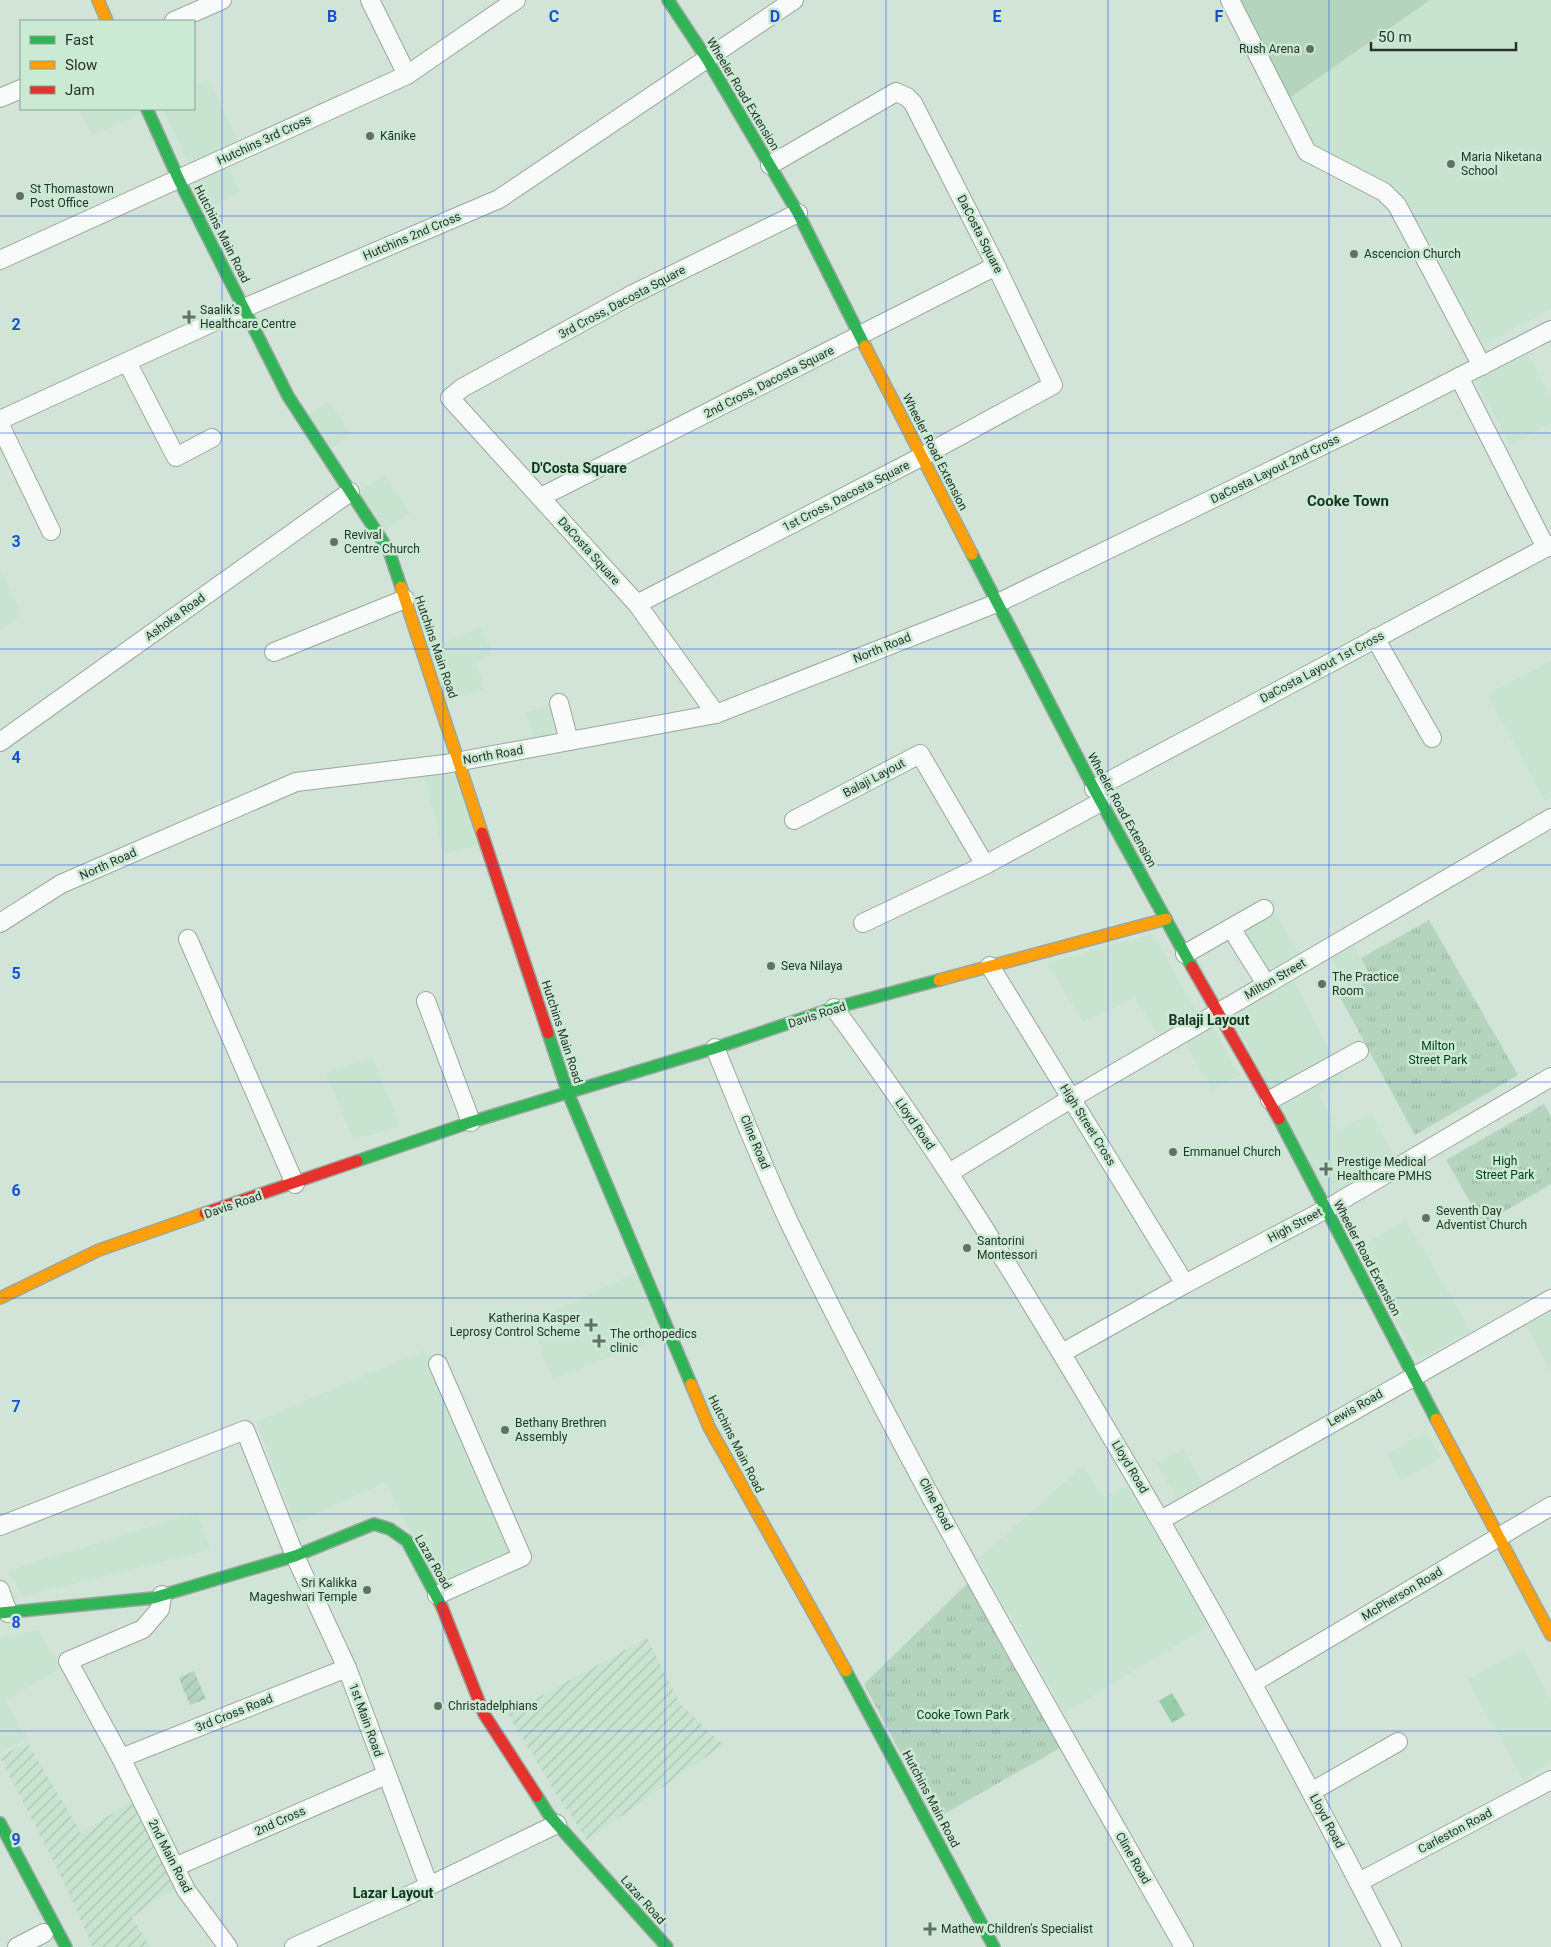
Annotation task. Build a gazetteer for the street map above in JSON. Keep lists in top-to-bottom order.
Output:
{
  "streets": {
    "street": [
      "Wheeler Road Extension",
      "Hutchins 3rd Cross",
      "Hutchins Main Road",
      "DaCosta Square",
      "Hutchins 2nd Cross",
      "3rd Cross, Dacosta Square",
      "2nd Cross, Dacosta Square",
      "DaCosta Layout 2nd Cross",
      "1st Cross, Dacosta Square",
      "Ashoka Road",
      "North Road",
      "DaCosta Layout 1st Cross",
      "Balaji Layout",
      "Milton Street",
      "Davis Road",
      "Lloyd Road",
      "High Street Cross",
      "Cline Road",
      "High Street",
      "Lewis Road",
      "Lazar Road",
      "McPherson Road",
      "3rd Cross Road",
      "1st Main Road",
      "2nd Cross",
      "Carleston Road",
      "2nd Main Road"
    ]
  },
  "crossings": [
    ["Wheeler Road Extension", "DaCosta Square"],
    ["Wheeler Road Extension", "Hutchins 2nd Cross"],
    ["Wheeler Road Extension", "3rd Cross, Dacosta Square"],
    ["Wheeler Road Extension", "2nd Cross, Dacosta Square"],
    ["Wheeler Road Extension", "DaCosta Layout 2nd Cross"],
    ["Wheeler Road Extension", "1st Cross, Dacosta Square"],
    ["Wheeler Road Extension", "North Road"],
    ["Wheeler Road Extension", "DaCosta Layout 1st Cross"],
    ["Wheeler Road Extension", "Milton Street"],
    ["Wheeler Road Extension", "Davis Road"],
    ["Wheeler Road Extension", "High Street"],
    ["Wheeler Road Extension", "Lewis Road"],
    ["Wheeler Road Extension", "McPherson Road"],
    ["Hutchins 3rd Cross", "Hutchins Main Road"],
    ["Hutchins Main Road", "Hutchins 2nd Cross"],
    ["Hutchins Main Road", "Ashoka Road"],
    ["Hutchins Main Road", "North Road"],
    ["Hutchins Main Road", "Davis Road"],
    ["DaCosta Square", "3rd Cross, Dacosta Square"],
    ["DaCosta Square", "2nd Cross, Dacosta Square"],
    ["DaCosta Square", "1st Cross, Dacosta Square"],
    ["DaCosta Square", "North Road"],
    ["DaCosta Layout 2nd Cross", "North Road"],
    ["Milton Street", "Lloyd Road"],
    ["Milton Street", "High Street Cross"],
    ["Davis Road", "Lloyd Road"],
    ["Davis Road", "High Street Cross"],
    ["Davis Road", "Cline Road"],
    ["Lloyd Road", "High Street"],
    ["Lloyd Road", "Lewis Road"],
    ["Lloyd Road", "McPherson Road"],
    ["Lloyd Road", "Carleston Road"],
    ["High Street Cross", "High Street"],
    ["Lazar Road", "1st Main Road"],
    ["Lazar Road", "2nd Main Road"],
    ["3rd Cross Road", "1st Main Road"],
    ["3rd Cross Road", "2nd Main Road"],
    ["1st Main Road", "2nd Cross"],
    ["2nd Cross", "2nd Main Road"]
  ],
  "districts": [
    "D'Costa Square",
    "Cooke Town",
    "Balaji Layout",
    "Lazar Layout"
  ],
  "parks": ["Milton Street Park", "High Street Park", "Cooke Town Park"],
  "places": {
    "other": [
      "Rush Arena",
      "Kānike",
      "Maria Niketana School",
      "St Thomastown Post Office",
      "Ascencion Church",
      "Revival Centre Church",
      "Seva Nilaya",
      "The Practice Room",
      "Emmanuel Church",
      "Seventh Day Adventist Church",
      "Santorini Montessori",
      "Bethany Brethren Assembly",
      "Sri Kalikka Mageshwari Temple",
      "Christadelphians"
    ],
    "health": [
      "Saalik's Healthcare Centre",
      "Prestige Medical Healthcare PMHS",
      "Katherina Kasper Leprosy Control Scheme",
      "The orthopedics clinic",
      "Mathew Children's Specialist"
    ]
  },
  "legend": ["Fast", "Slow", "Jam"],
  "scale_bar": "50 m",
  "grid": {
    "columns": [
      "B",
      "C",
      "D",
      "E",
      "F"
    ],
    "rows": [
      "2",
      "3",
      "4",
      "5",
      "6",
      "7",
      "8",
      "9"
    ]
  }
}
